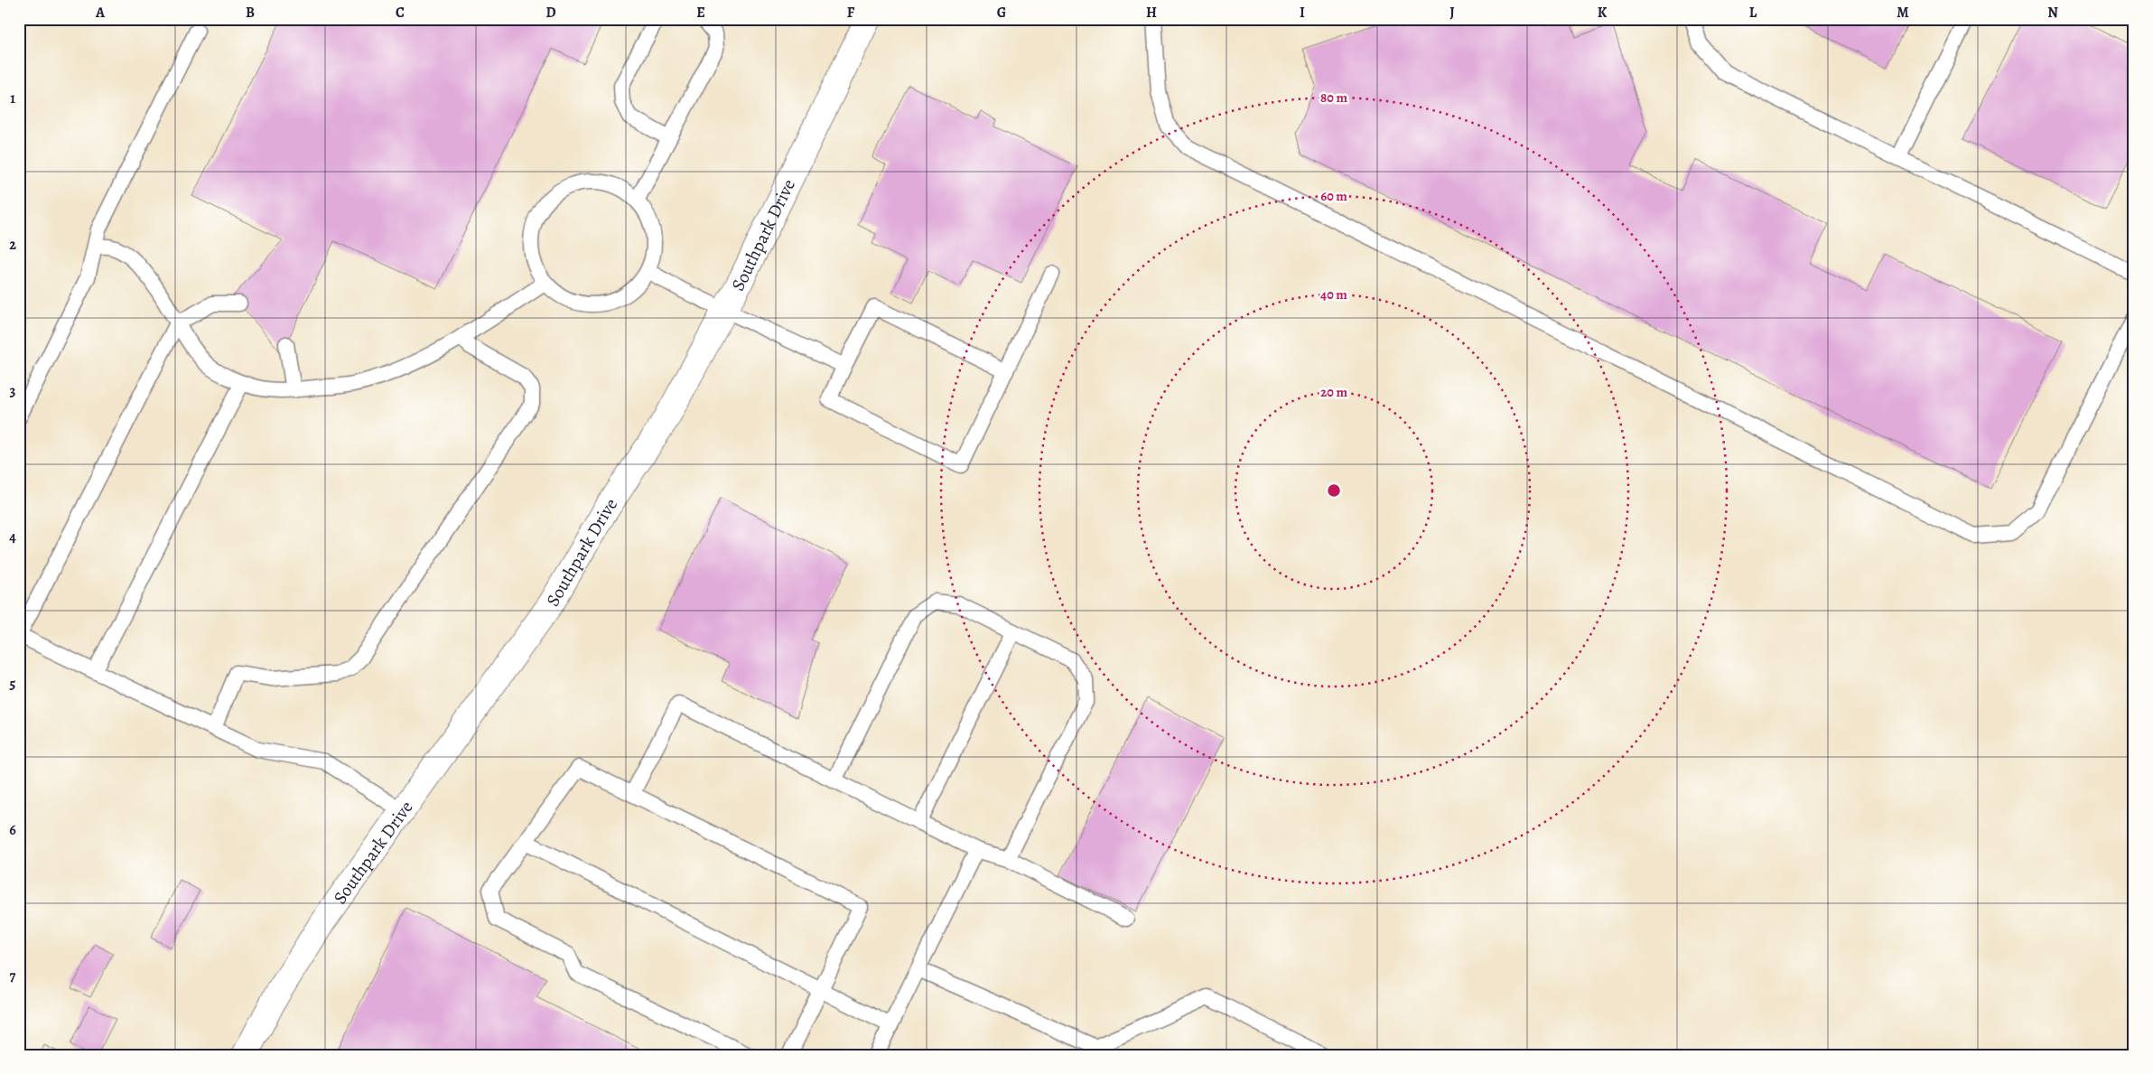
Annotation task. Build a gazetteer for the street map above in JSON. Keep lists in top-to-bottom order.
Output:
{
  "streets": {
    "street": ["Southpark Drive"]
  },
  "grid": {
    "columns": [
      "A",
      "B",
      "C",
      "D",
      "E",
      "F",
      "G",
      "H",
      "I",
      "J",
      "K",
      "L",
      "M",
      "N"
    ],
    "rows": [
      "1",
      "2",
      "3",
      "4",
      "5",
      "6",
      "7"
    ]
  },
  "rings": [
    "80 m",
    "60 m",
    "40 m",
    "20 m"
  ]
}
